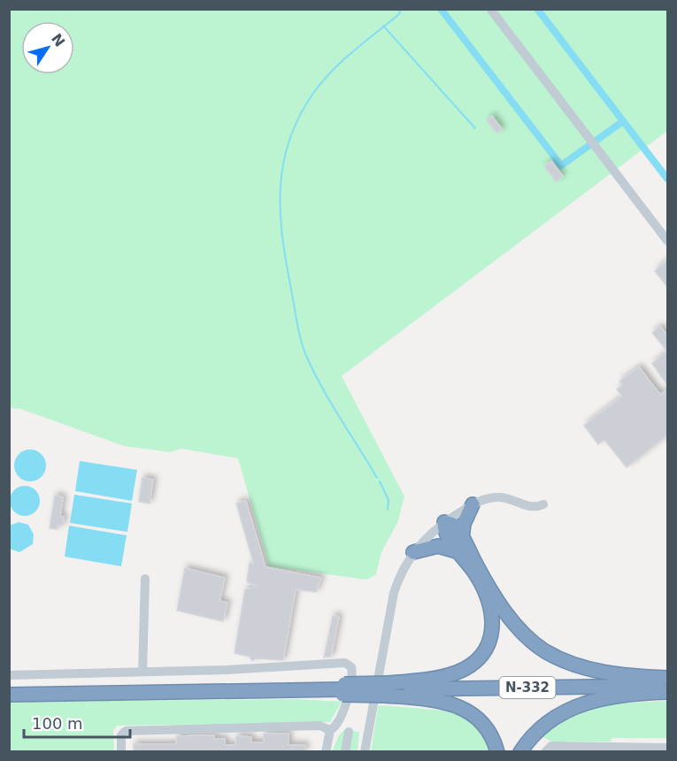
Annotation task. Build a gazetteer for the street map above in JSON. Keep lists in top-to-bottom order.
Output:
{
  "streets": {
    "highway": ["N-332"]
  },
  "scale_bar": "100 m",
  "north": "top right"
}
